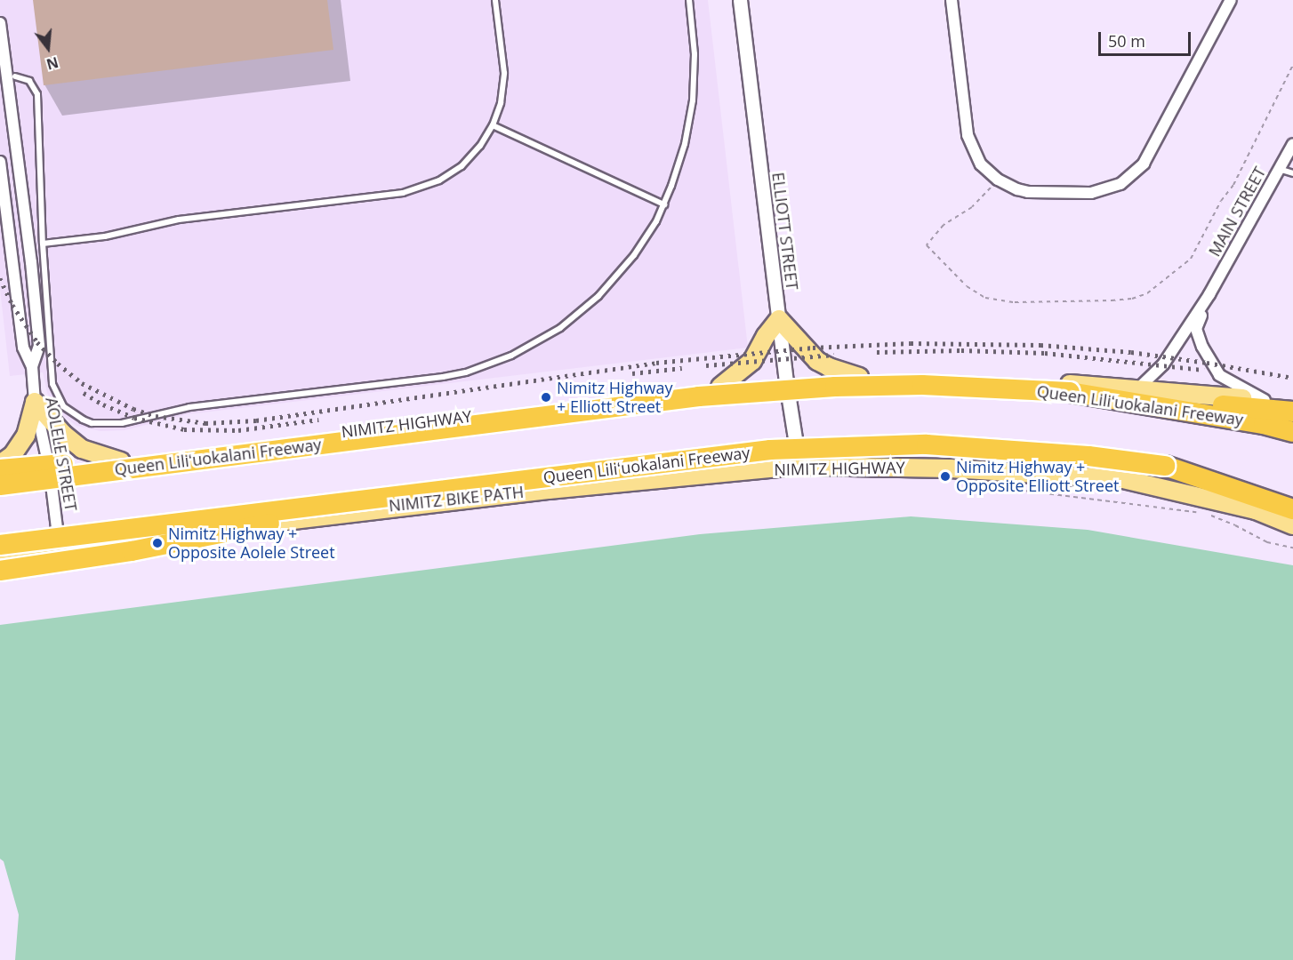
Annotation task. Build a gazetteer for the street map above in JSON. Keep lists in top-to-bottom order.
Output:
{
  "streets": {
    "highway": ["Queen Liliʻuokalani Freeway"],
    "main road": ["NIMITZ HIGHWAY"],
    "street": ["MAIN STREET", "ELLIOTT STREET", "AOLELE STREET"]
  },
  "crossings": [
    ["MAIN STREET", "NIMITZ HIGHWAY"],
    ["ELLIOTT STREET", "NIMITZ HIGHWAY"],
    ["NIMITZ HIGHWAY", "AOLELE STREET"]
  ],
  "places": ["Nimitz Highway + Elliott Street", "Nimitz Highway + Opposite Elliott Street", "Nimitz Highway + Opposite Aolele Street"],
  "scale_bar": "50 m",
  "north": "bottom"
}
